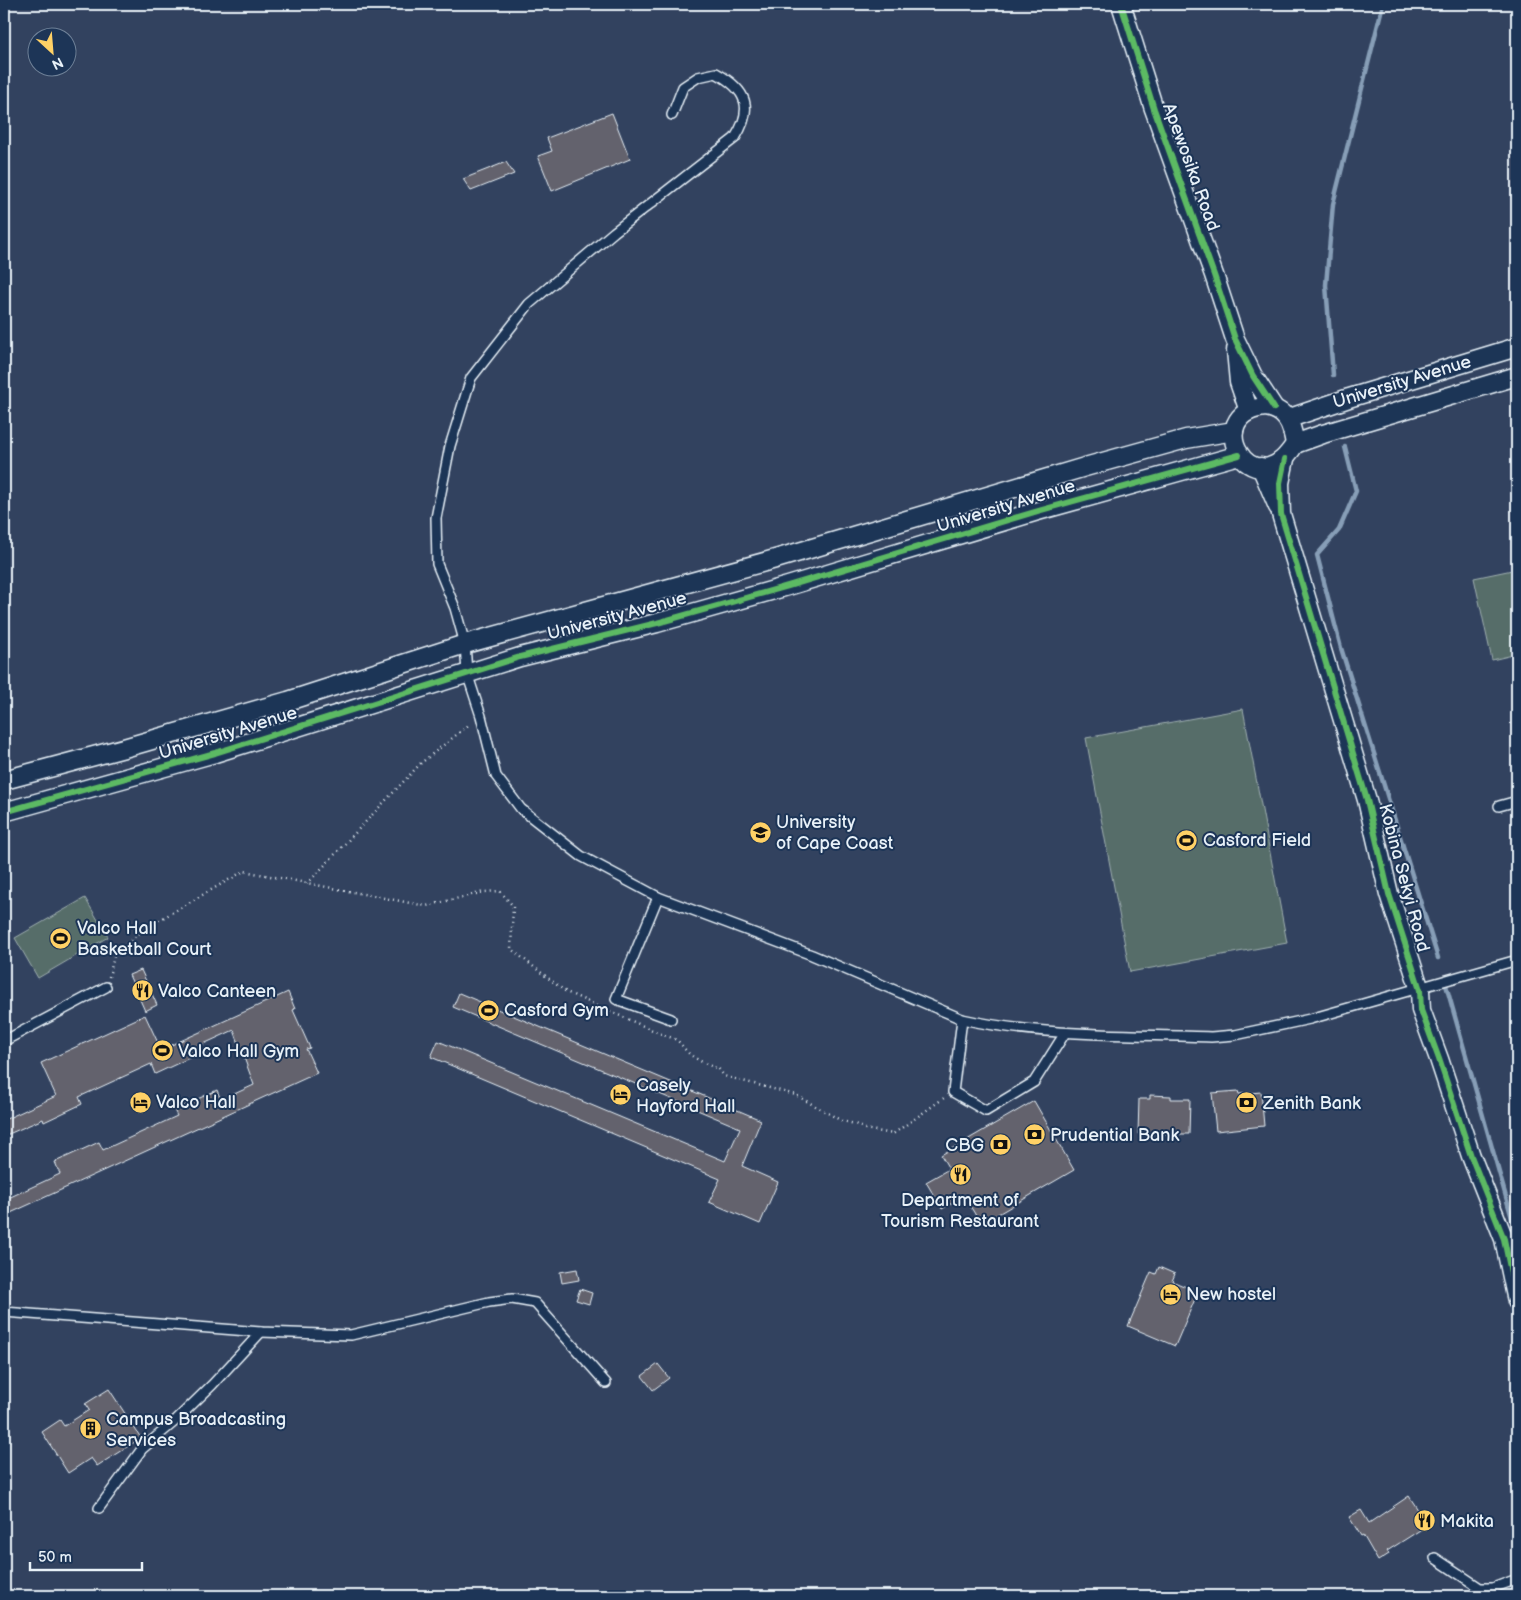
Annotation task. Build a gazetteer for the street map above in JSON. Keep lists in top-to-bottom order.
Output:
{
  "streets": {
    "street": ["Apewosika Road", "University Avenue", "Kobina Sekyi Road"]
  },
  "crossings": [
    ["University Avenue", "Kobina Sekyi Road"]
  ],
  "places": {
    "school or university": ["University of Cape Coast"],
    "sports": [
      "Casford Field",
      "Valco Hall Basketball Court",
      "Casford Gym",
      "Valco Hall Gym"
    ],
    "restaurant": ["Valco Canteen", "Department of Tourism Restaurant", "Makita"],
    "hotel": ["Casely Hayford Hall", "Valco Hall", "New hostel"],
    "bank": ["Zenith Bank", "Prudential Bank", "CBG"],
    "building": ["Campus Broadcasting Services"]
  },
  "scale_bar": "50 m",
  "north": "bottom right"
}
